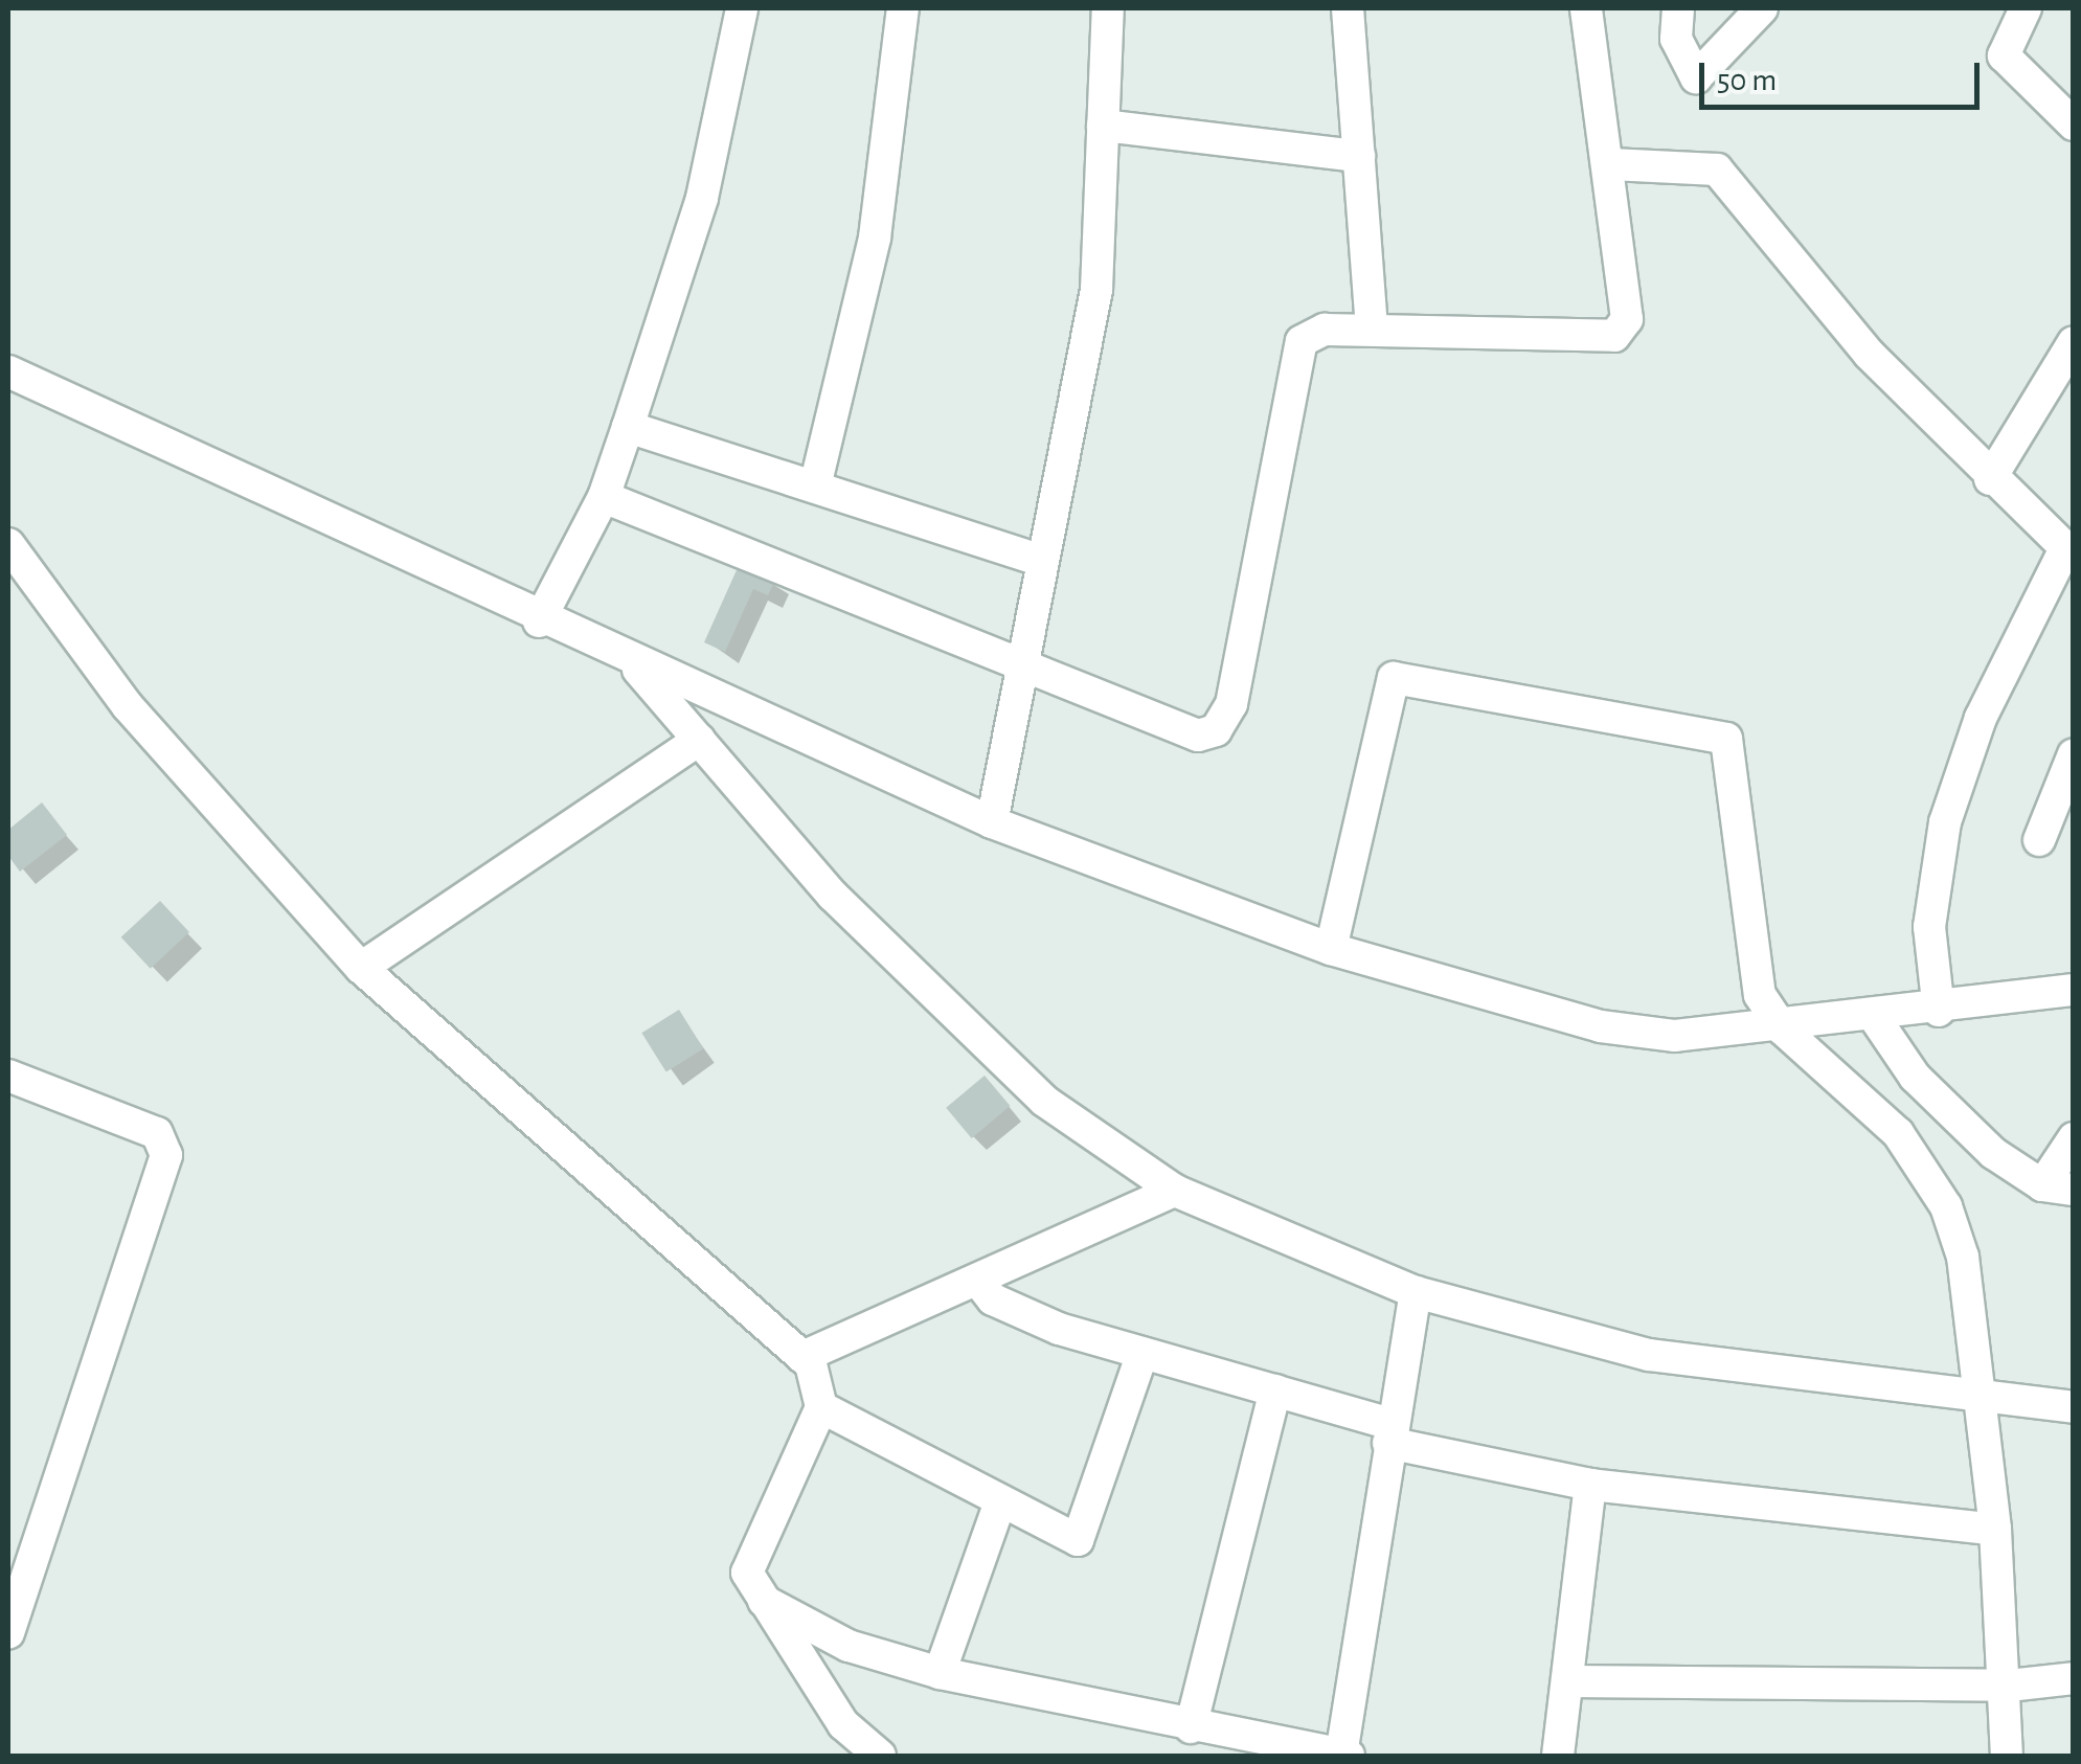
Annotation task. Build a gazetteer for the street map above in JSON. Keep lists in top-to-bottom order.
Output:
{
  "scale_bar": "50 m"
}
